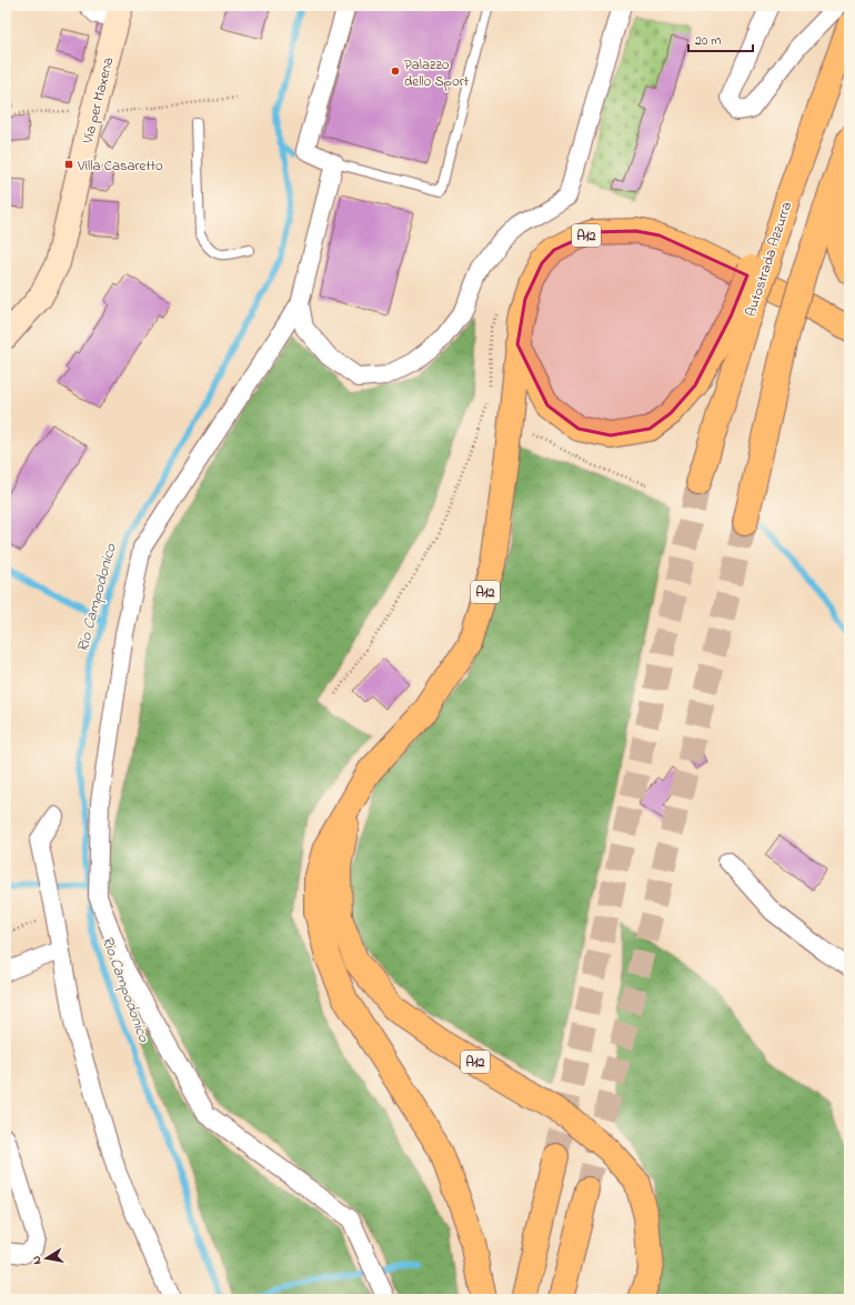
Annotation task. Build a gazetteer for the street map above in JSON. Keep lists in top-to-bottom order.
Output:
{
  "streets": {
    "highway": ["A12"],
    "street": ["Via per Maxena"]
  },
  "water": ["Rio Campodonico"],
  "places": {
    "other": ["Palazzo dello Sport"],
    "transit": ["Villa Casaretto"]
  },
  "scale_bar": "20 m",
  "north": "left"
}
